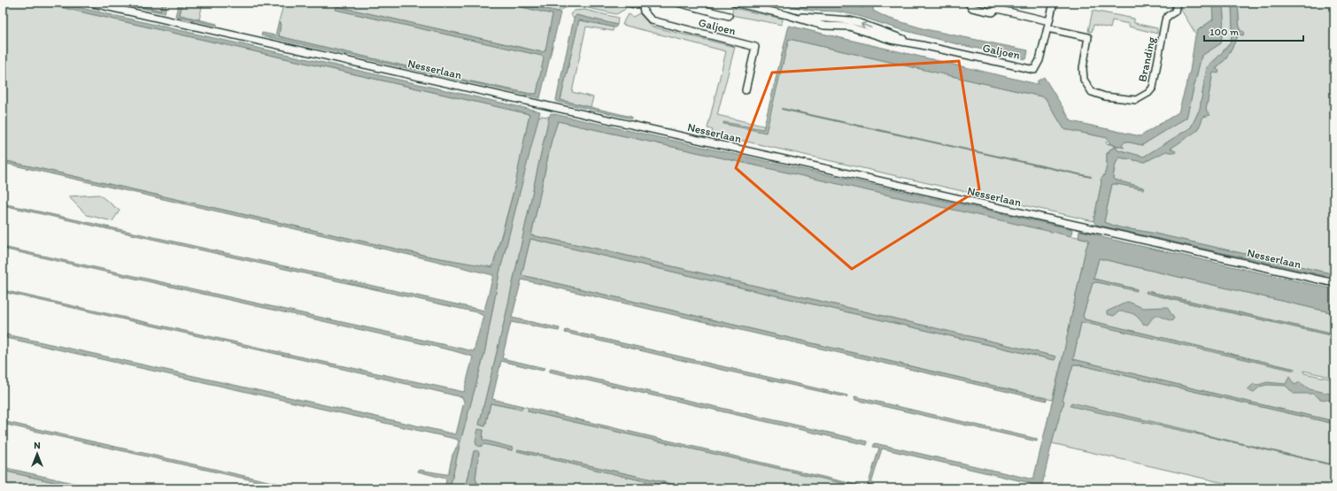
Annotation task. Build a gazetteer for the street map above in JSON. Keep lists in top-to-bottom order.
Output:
{
  "streets": {
    "street": ["Galjoen", "Branding", "Nesserlaan"]
  },
  "crossings": [
    ["Galjoen", "Branding"]
  ],
  "scale_bar": "100 m",
  "north": "top"
}
